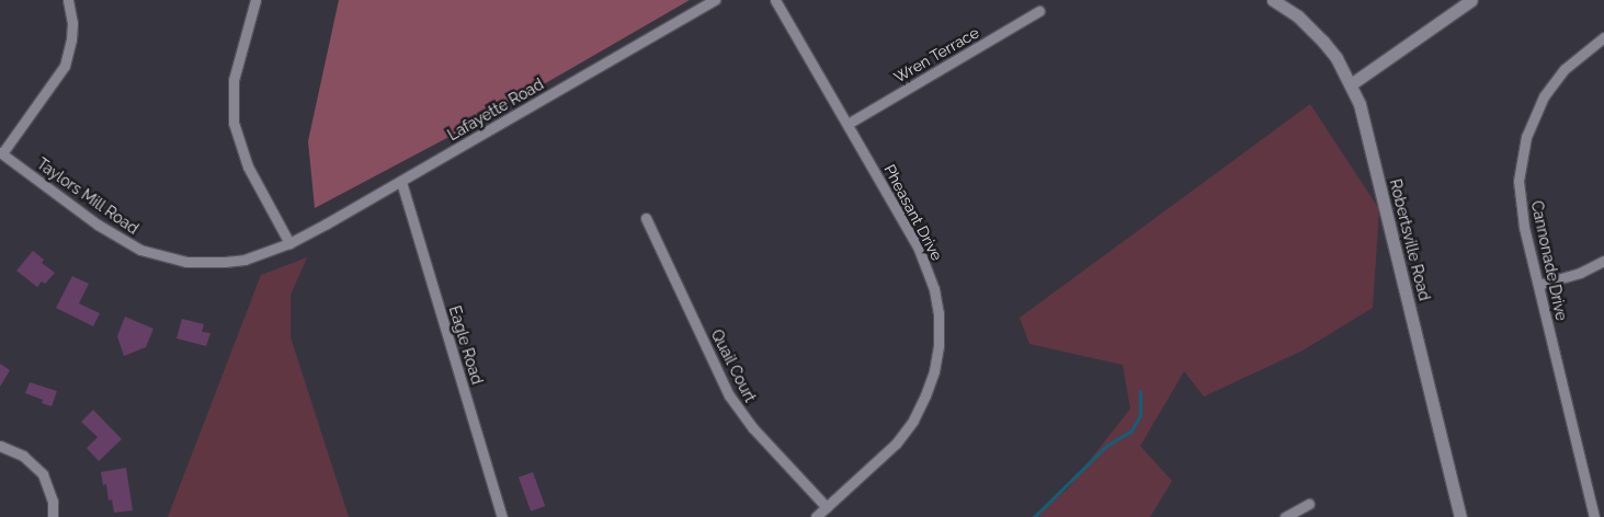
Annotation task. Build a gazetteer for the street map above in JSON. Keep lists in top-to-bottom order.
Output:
{
  "streets": {
    "street": [
      "Wren Terrace",
      "Lafayette Road",
      "Taylors Mill Road",
      "Pheasant Drive",
      "Robertsville Road",
      "Cannonade Drive",
      "Eagle Road",
      "Quail Court"
    ]
  },
  "crossings": [
    ["Wren Terrace", "Pheasant Drive"],
    ["Lafayette Road", "Taylors Mill Road"],
    ["Lafayette Road", "Eagle Road"],
    ["Pheasant Drive", "Quail Court"]
  ]
}
